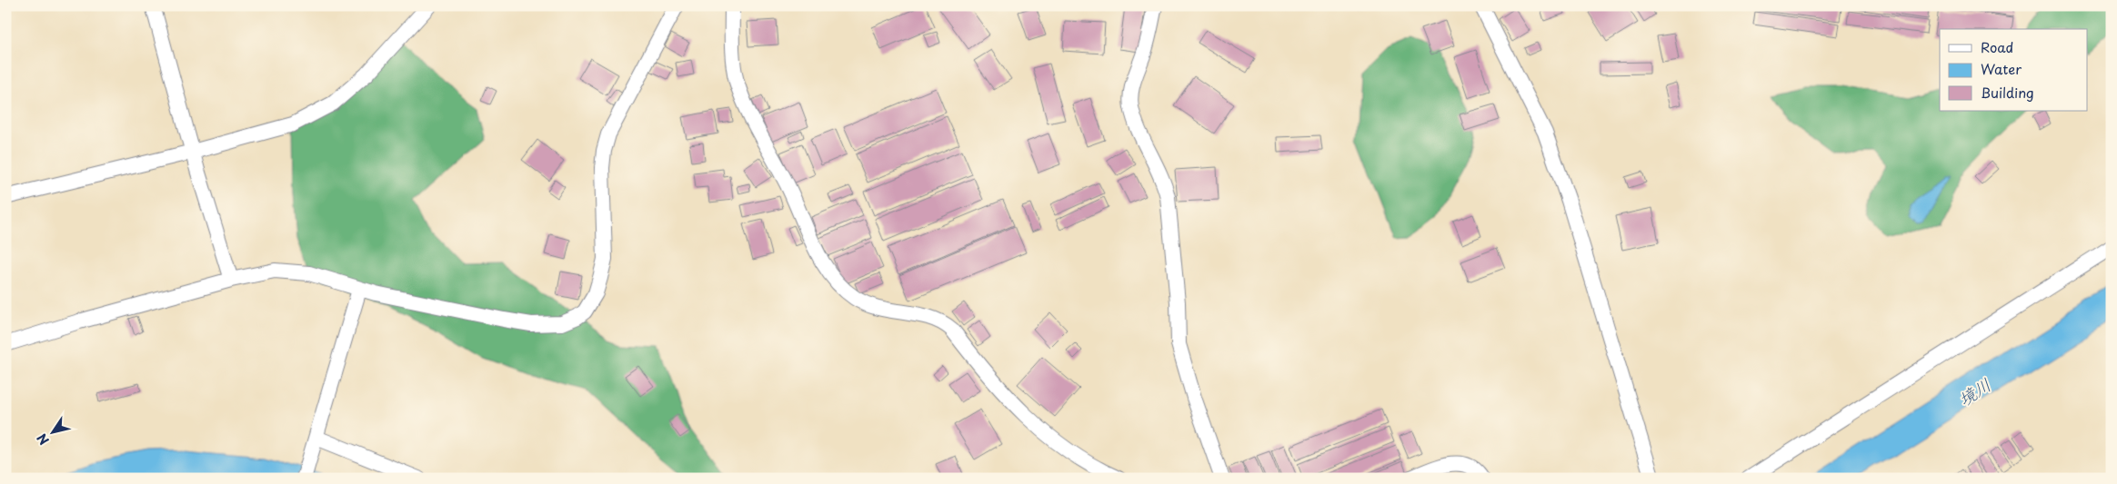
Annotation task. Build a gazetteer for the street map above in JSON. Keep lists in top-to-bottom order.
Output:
{
  "water": ["境川"],
  "legend": ["Road", "Water", "Building"],
  "north": "bottom left"
}
